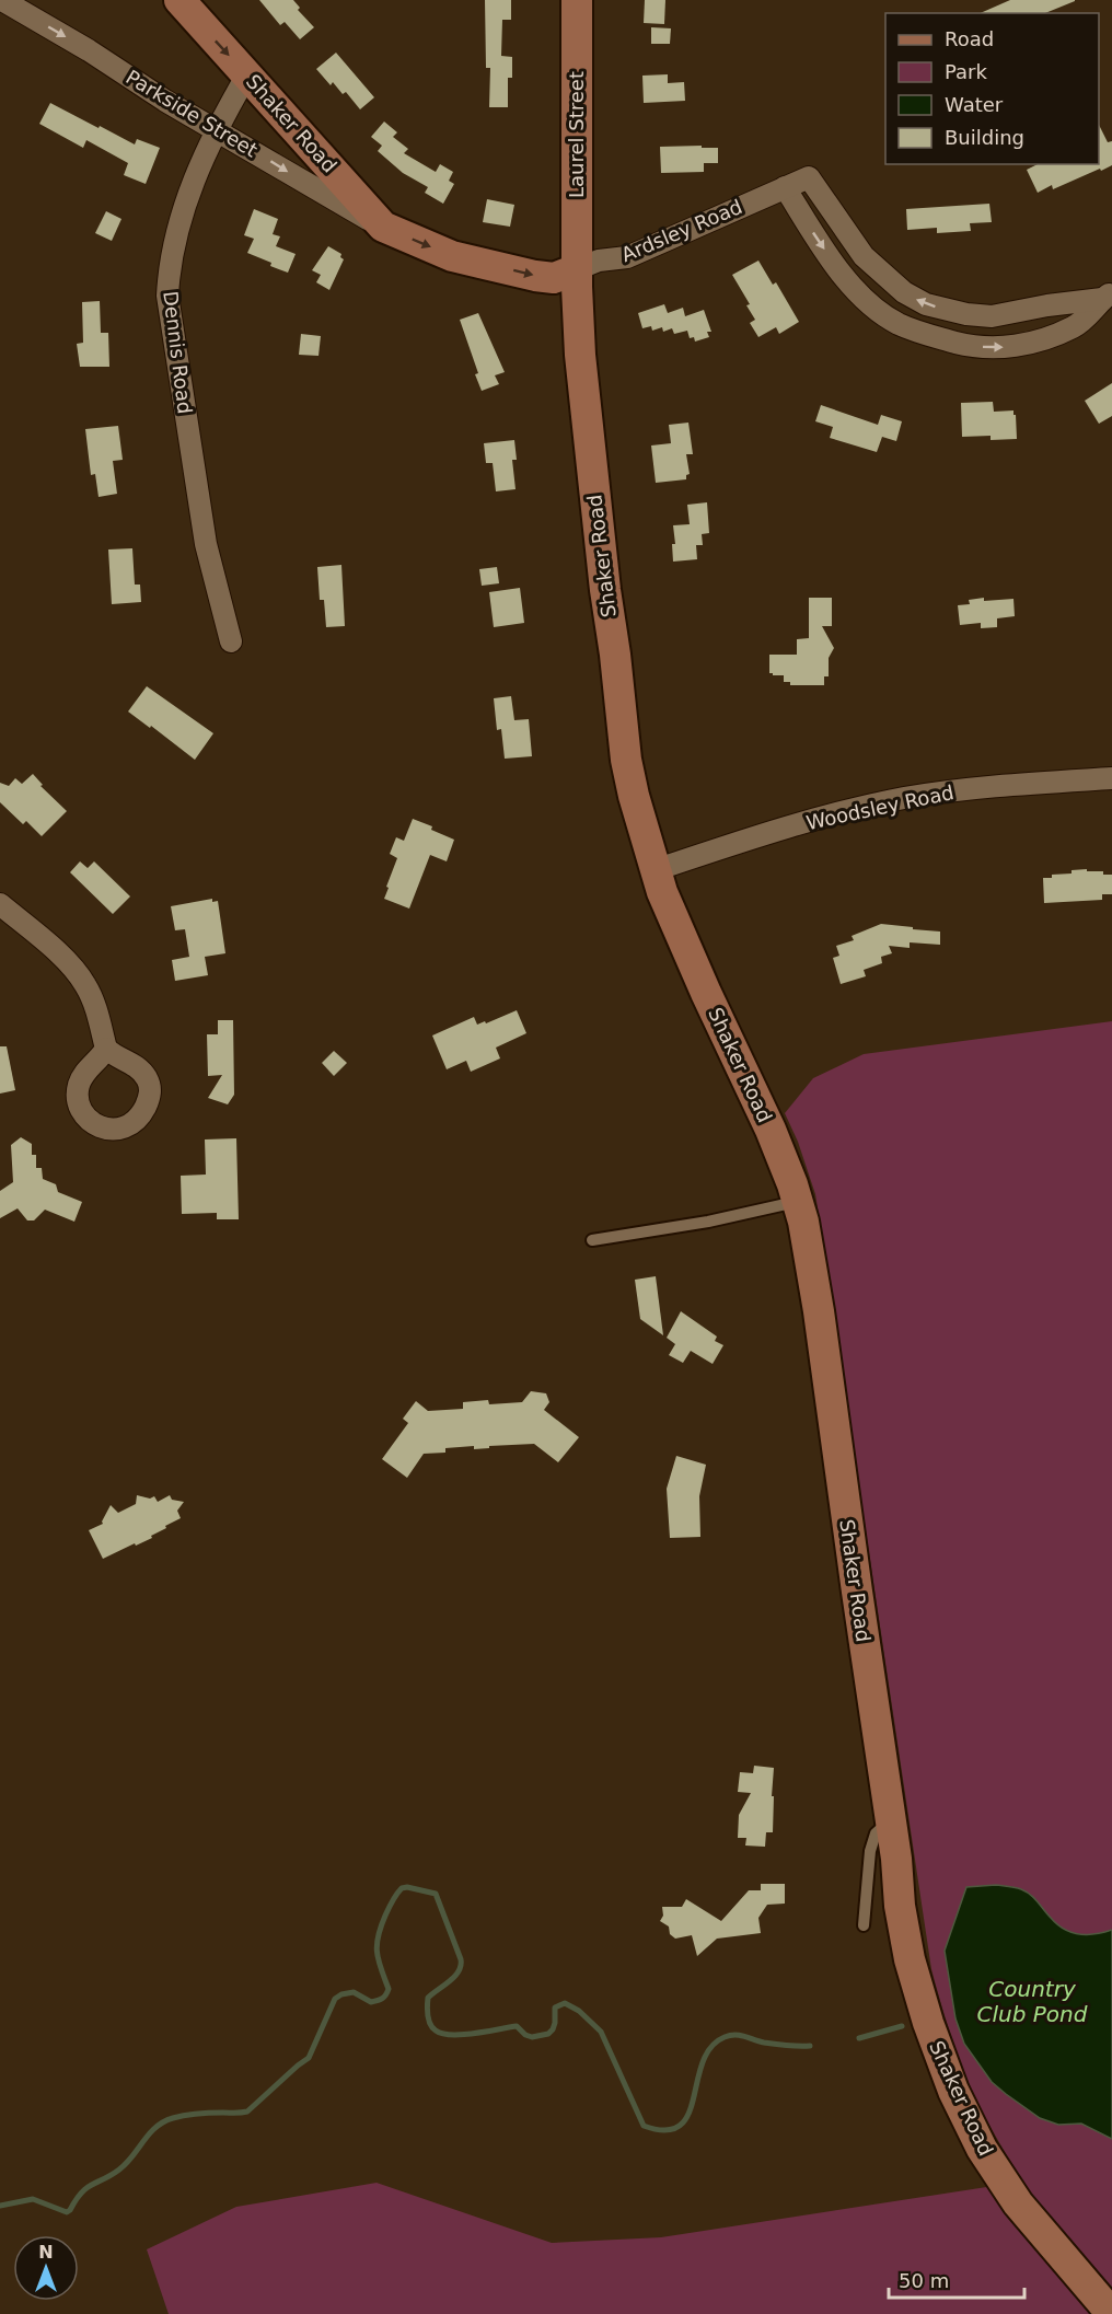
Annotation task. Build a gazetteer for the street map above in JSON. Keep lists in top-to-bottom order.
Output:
{
  "streets": {
    "main road": ["Shaker Road", "Laurel Street"],
    "street": [
      "Parkside Street",
      "Ardsley Road",
      "Dennis Road",
      "Woodsley Road"
    ]
  },
  "crossings": [
    ["Parkside Street", "Shaker Road"],
    ["Parkside Street", "Dennis Road"],
    ["Shaker Road", "Laurel Street"],
    ["Shaker Road", "Ardsley Road"],
    ["Shaker Road", "Dennis Road"],
    ["Shaker Road", "Woodsley Road"],
    ["Laurel Street", "Ardsley Road"]
  ],
  "one_way": ["Parkside Street"],
  "water": ["Country Club Pond"],
  "legend": [
    "Road",
    "Park",
    "Water",
    "Building"
  ],
  "scale_bar": "50 m",
  "north": "top"
}
